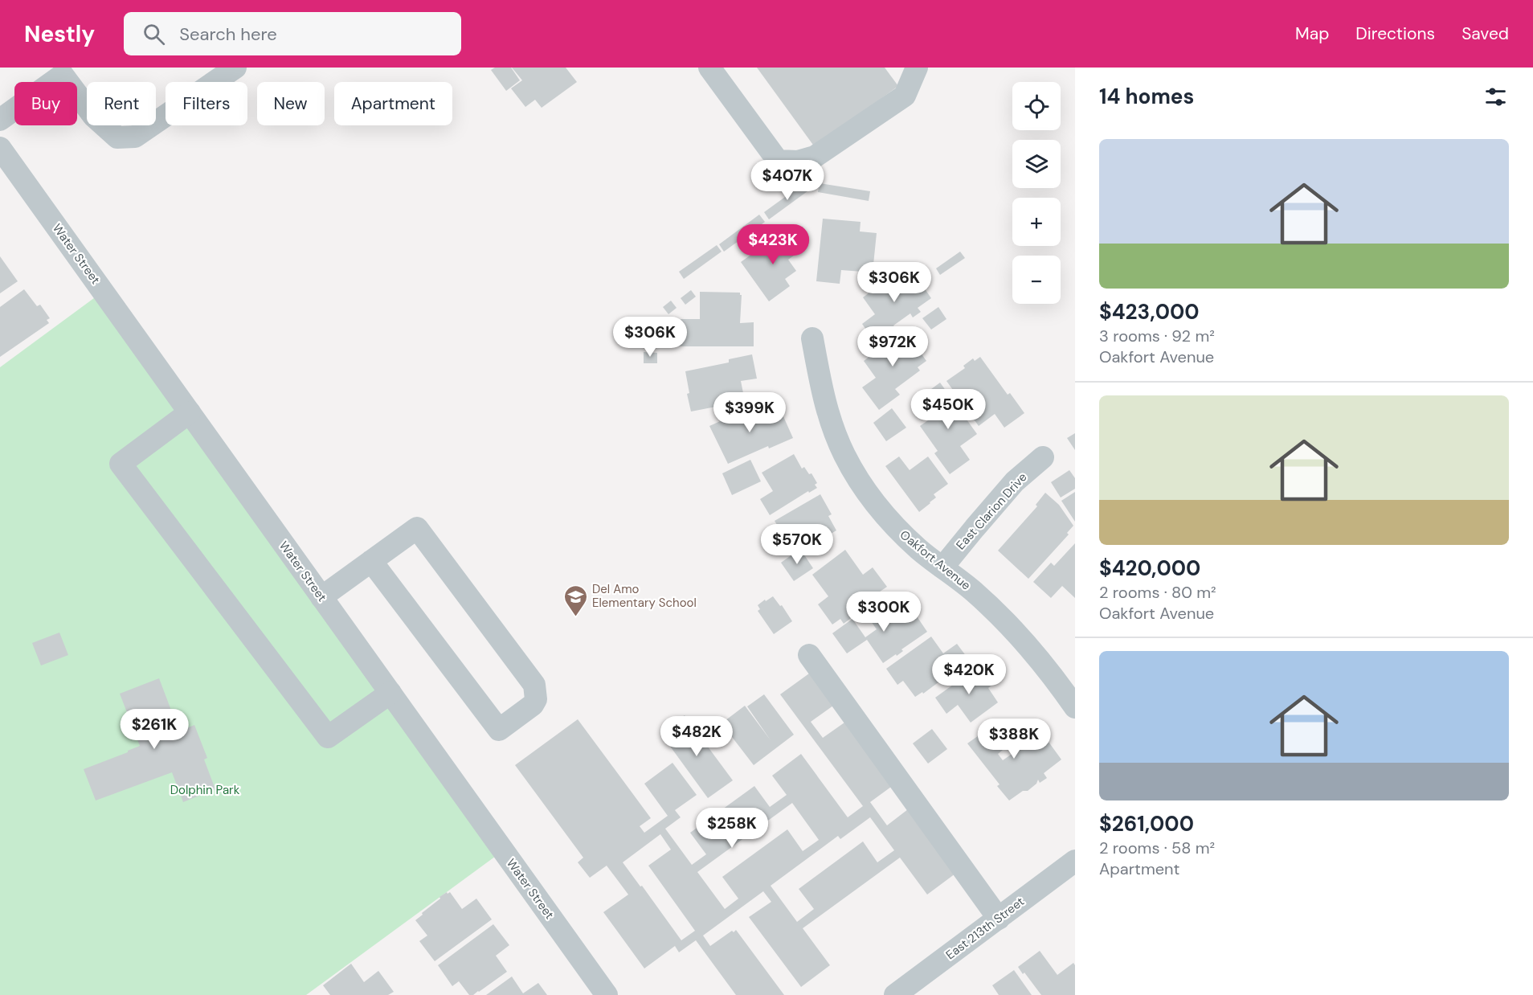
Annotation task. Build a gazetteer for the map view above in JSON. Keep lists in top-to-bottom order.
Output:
{
  "streets": {
    "street": [
      "Water Street",
      "East Clarion Drive",
      "Oakfort Avenue",
      "East 213th Street"
    ]
  },
  "crossings": [
    ["East Clarion Drive", "Oakfort Avenue"]
  ],
  "parks": ["Dolphin Park"],
  "places": {
    "school or university": ["Del Amo Elementary School"]
  },
  "page": {
    "header": "Nestly",
    "search": "Search here",
    "nav": ["Map", "Directions", "Saved"],
    "heading": "14 homes",
    "map_buttons": ["+", "−"],
    "chip": [
      "Buy",
      "Rent",
      "Filters",
      "New",
      "Apartment"
    ],
    "list": [
      {
        "name": "$423,000",
        "note": "3 rooms · 92 m² · Oakfort Avenue"
      },
      {
        "name": "$420,000",
        "note": "2 rooms · 80 m² · Oakfort Avenue"
      },
      {
        "name": "$261,000",
        "note": "2 rooms · 58 m² · Apartment"
      }
    ],
    "price": [
      "$407K",
      "$423K",
      "$306K",
      "$306K",
      "$972K",
      "$450K",
      "$399K",
      "$570K",
      "$300K",
      "$420K",
      "$261K",
      "$482K",
      "$388K",
      "$258K"
    ]
  }
}
